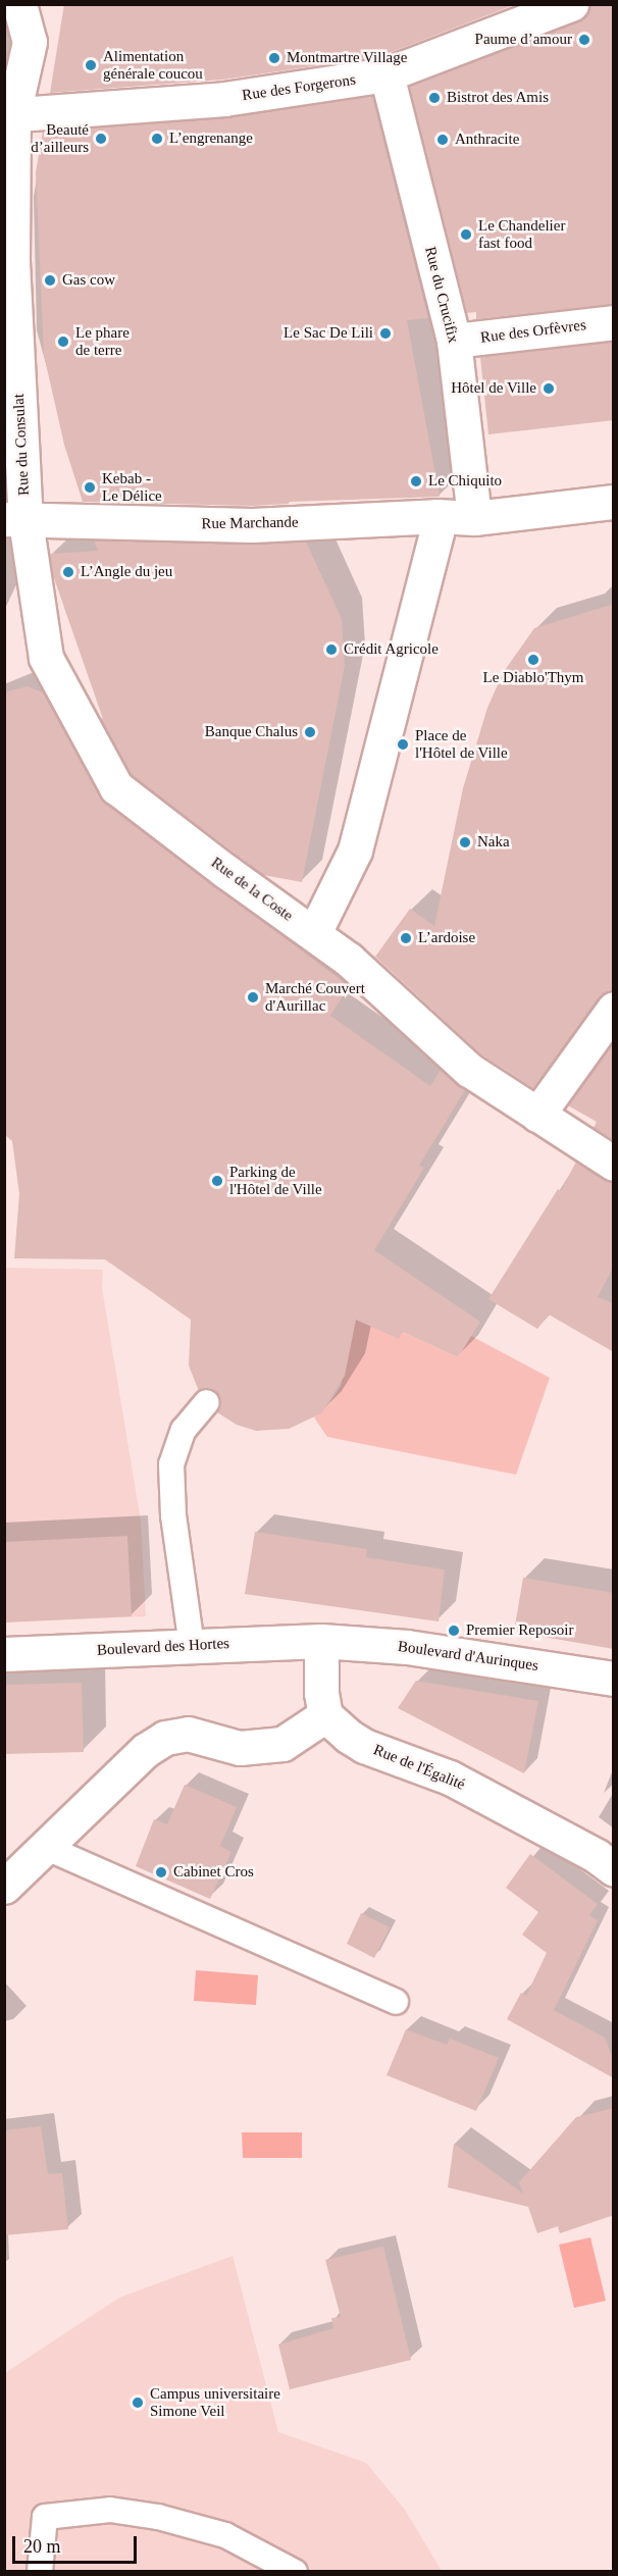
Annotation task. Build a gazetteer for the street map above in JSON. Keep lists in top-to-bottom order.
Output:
{
  "streets": {
    "street": [
      "Rue des Forgerons",
      "Rue du Crucifix",
      "Rue des Orfèvres",
      "Rue du Consulat",
      "Rue Marchande",
      "Rue de la Coste",
      "Boulevard des Hortes",
      "Boulevard d'Aurinques",
      "Rue de l'Égalité"
    ]
  },
  "crossings": [
    ["Rue des Forgerons", "Rue du Crucifix"],
    ["Rue des Forgerons", "Rue du Consulat"],
    ["Rue du Crucifix", "Rue des Orfèvres"],
    ["Rue du Crucifix", "Rue Marchande"],
    ["Rue du Consulat", "Rue Marchande"],
    ["Rue du Consulat", "Rue de la Coste"],
    ["Rue Marchande", "Rue de la Coste"],
    ["Boulevard des Hortes", "Boulevard d'Aurinques"]
  ],
  "places": [
    "Paume d’amour",
    "Montmartre Village",
    "Alimentation générale coucou",
    "Bistrot des Amis",
    "Beauté d’ailleurs",
    "L’engrenange",
    "Anthracite",
    "Le Chandelier fast food",
    "Gas cow",
    "Le Sac De Lili",
    "Le phare de terre",
    "Hôtel de Ville",
    "Le Chiquito",
    "Kebab - Le Délice",
    "L’Angle du jeu",
    "Crédit Agricole",
    "Le Diablo'Thym",
    "Banque Chalus",
    "Place de l'Hôtel de Ville",
    "Naka",
    "L’ardoise",
    "Marché Couvert d'Aurillac",
    "Parking de l'Hôtel de Ville",
    "Premier Reposoir",
    "Cabinet Cros",
    "Campus universitaire Simone Veil"
  ],
  "scale_bar": "20 m"
}
